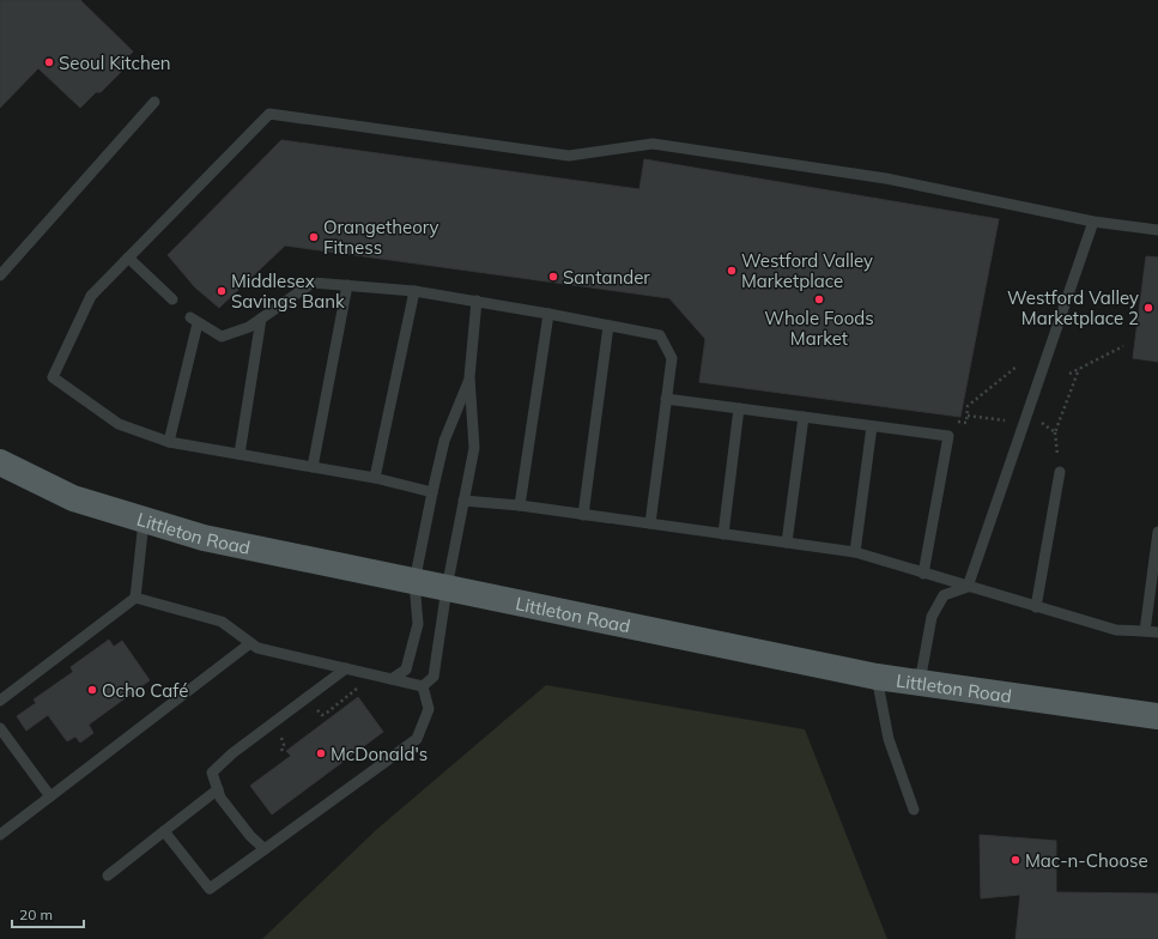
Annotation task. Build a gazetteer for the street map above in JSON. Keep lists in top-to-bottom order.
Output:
{
  "streets": {
    "main road": ["Littleton Road"]
  },
  "places": [
    "Seoul Kitchen",
    "Orangetheory Fitness",
    "Westford Valley Marketplace",
    "Santander",
    "Middlesex Savings Bank",
    "Whole Foods Market",
    "Westford Valley Marketplace 2",
    "Ocho Café",
    "McDonald's",
    "Mac-n-Choose"
  ],
  "scale_bar": "20 m"
}
